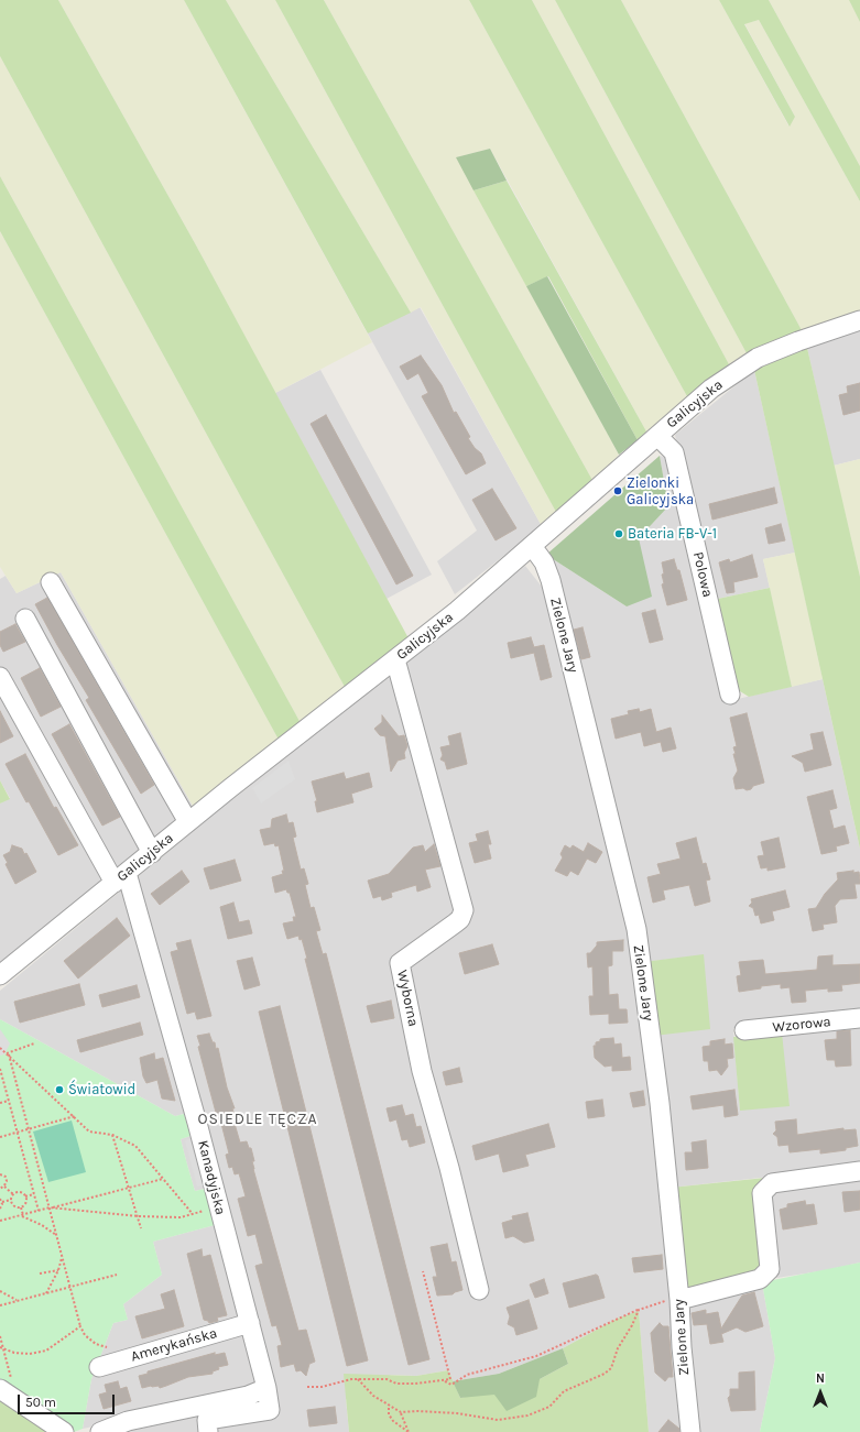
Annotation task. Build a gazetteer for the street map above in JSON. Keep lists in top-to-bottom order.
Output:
{
  "streets": {
    "street": [
      "Galicyjska",
      "Polowa",
      "Zielone Jary",
      "Wyborna",
      "Wzorowa",
      "Kanadyjska",
      "Amerykańska"
    ]
  },
  "crossings": [
    ["Galicyjska", "Polowa"],
    ["Galicyjska", "Zielone Jary"],
    ["Galicyjska", "Wyborna"],
    ["Galicyjska", "Kanadyjska"],
    ["Kanadyjska", "Amerykańska"]
  ],
  "districts": ["OSIEDLE TĘCZA"],
  "places": ["Zielonki Galicyjska", "Bateria FB-V-1", "Światowid"],
  "scale_bar": "50 m",
  "north": "top"
}
